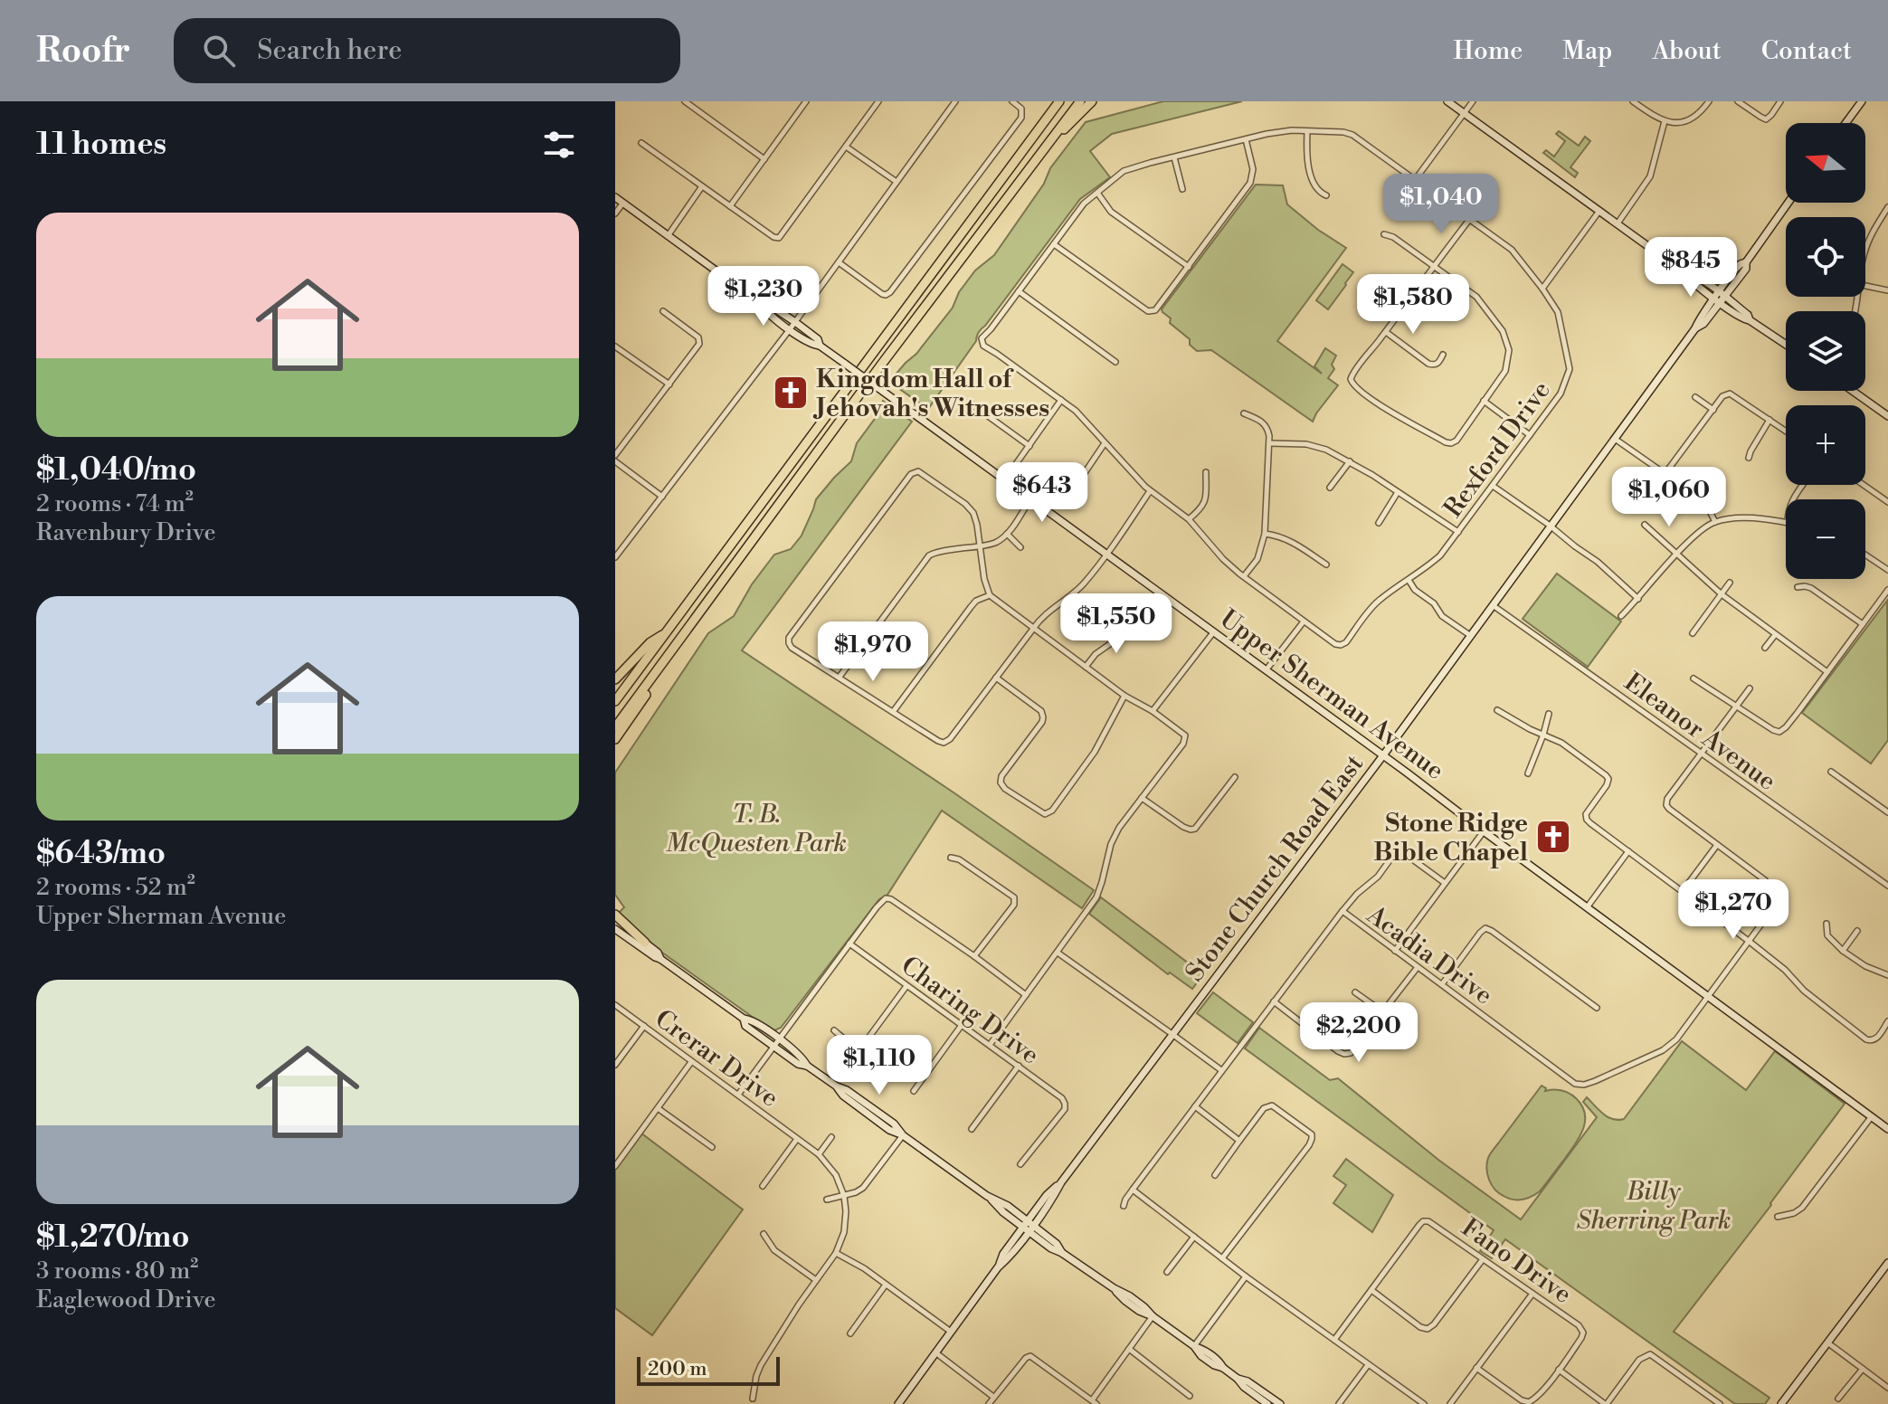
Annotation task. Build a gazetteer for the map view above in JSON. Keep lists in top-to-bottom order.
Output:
{
  "streets": {
    "main road": ["Upper Sherman Avenue", "Stone Church Road East"],
    "street": [
      "Rexford Drive",
      "Eleanor Avenue",
      "Acadia Drive",
      "Charing Drive",
      "Crerar Drive",
      "Fano Drive"
    ]
  },
  "crossings": [
    ["Upper Sherman Avenue", "Stone Church Road East"],
    ["Upper Sherman Avenue", "Acadia Drive"],
    ["Eleanor Avenue", "Stone Church Road East"]
  ],
  "parks": ["T. B. McQuesten Park", "Billy Sherring Park"],
  "places": {
    "church": ["Kingdom Hall of Jehovah's Witnesses", "Stone Ridge Bible Chapel"]
  },
  "scale_bar": "200 m",
  "north": "left",
  "page": {
    "header": "Roofr",
    "search": "Search here",
    "nav": [
      "Home",
      "Map",
      "About",
      "Contact"
    ],
    "heading": "11 homes",
    "map_buttons": ["+", "−"],
    "price": [
      "$1,040",
      "$845",
      "$1,230",
      "$1,580",
      "$643",
      "$1,060",
      "$1,550",
      "$1,970",
      "$1,270",
      "$2,200",
      "$1,110"
    ],
    "list": [
      {
        "name": "$1,040/mo",
        "note": "2 rooms · 74 m² · Ravenbury Drive"
      },
      {
        "name": "$643/mo",
        "note": "2 rooms · 52 m² · Upper Sherman Avenue"
      },
      {
        "name": "$1,270/mo",
        "note": "3 rooms · 80 m² · Eaglewood Drive"
      }
    ],
    "scale": "200 m"
  }
}
